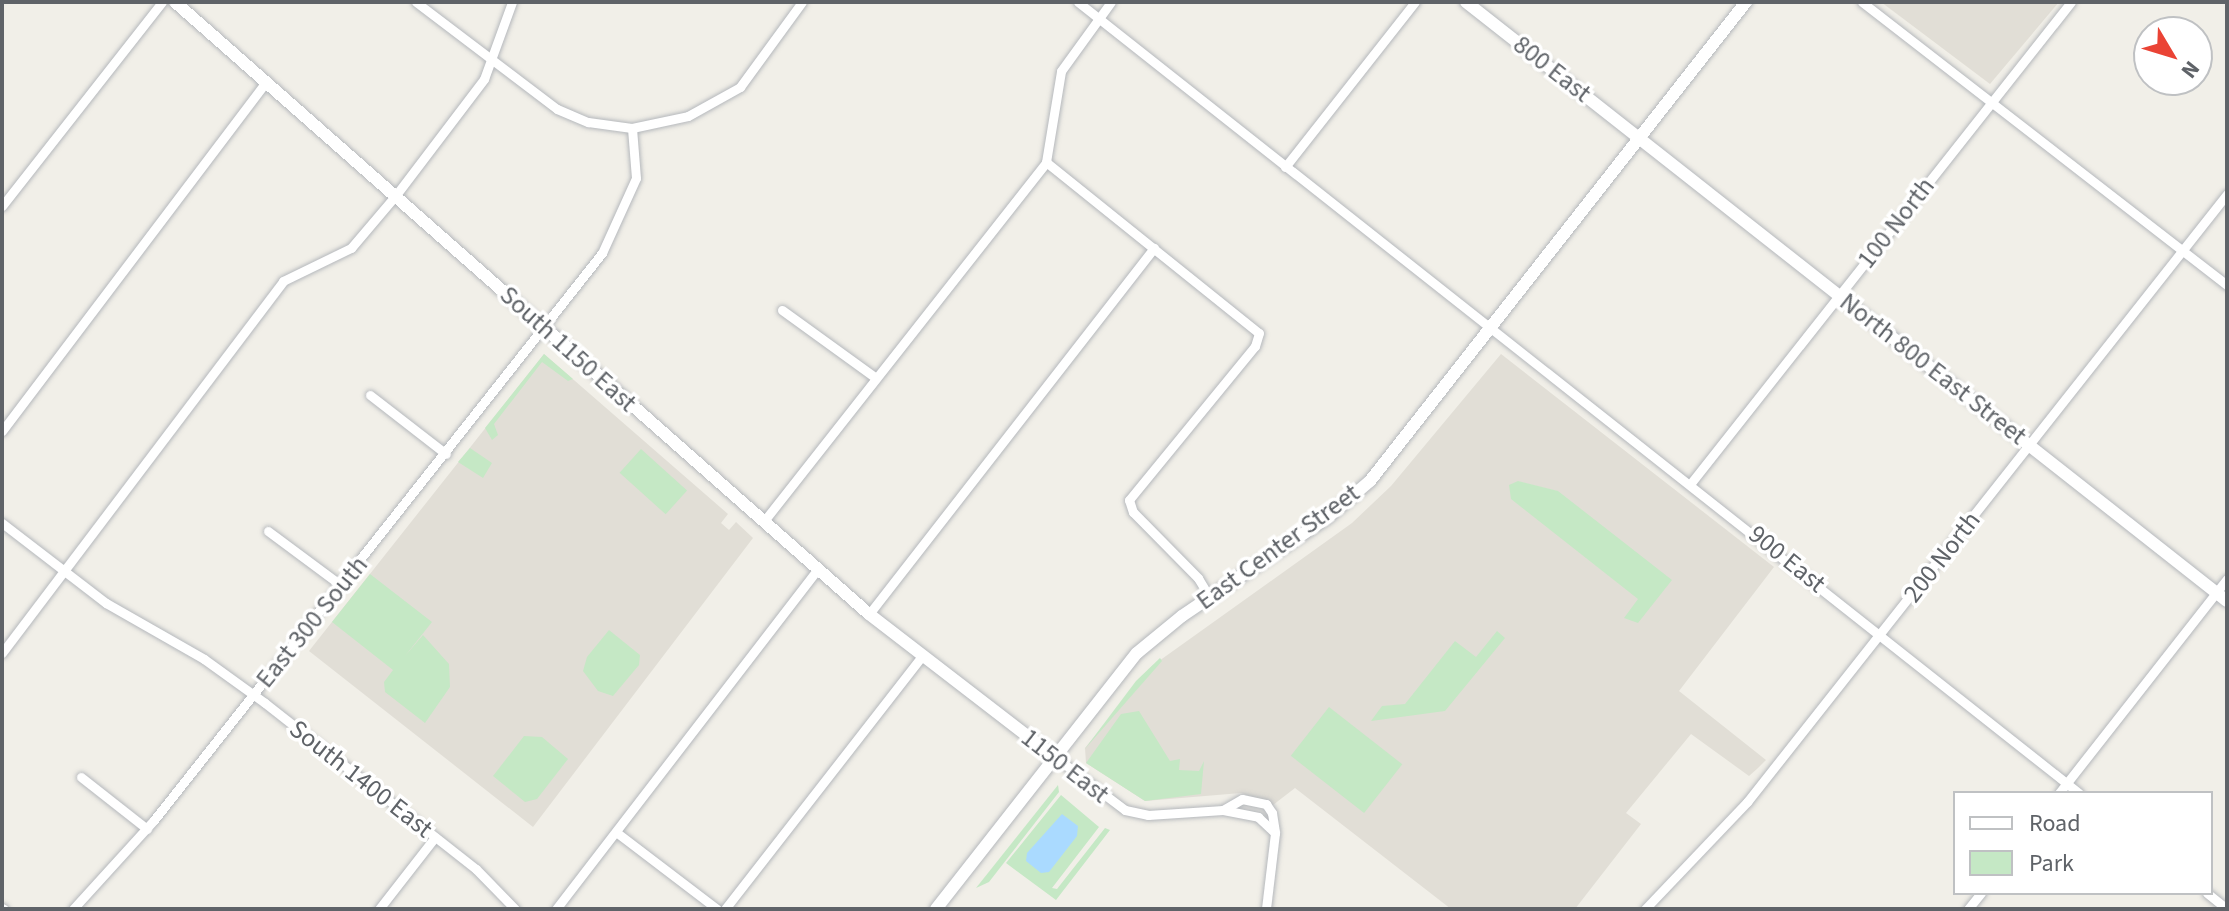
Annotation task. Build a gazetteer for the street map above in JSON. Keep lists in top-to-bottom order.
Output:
{
  "streets": {
    "street": [
      "800 East",
      "100 North",
      "South 1150 East",
      "North 800 East Street",
      "East Center Street",
      "200 North",
      "900 East",
      "East 300 South",
      "1150 East",
      "South 1400 East"
    ]
  },
  "crossings": [
    ["800 East", "North 800 East Street"],
    ["800 East", "East Center Street"],
    ["100 North", "North 800 East Street"],
    ["100 North", "900 East"],
    ["South 1150 East", "East 300 South"],
    ["South 1150 East", "1150 East"],
    ["North 800 East Street", "East Center Street"],
    ["North 800 East Street", "200 North"],
    ["East Center Street", "900 East"],
    ["East Center Street", "1150 East"],
    ["200 North", "900 East"],
    ["East 300 South", "South 1400 East"]
  ],
  "legend": ["Road", "Park"],
  "north": "bottom right"
}
